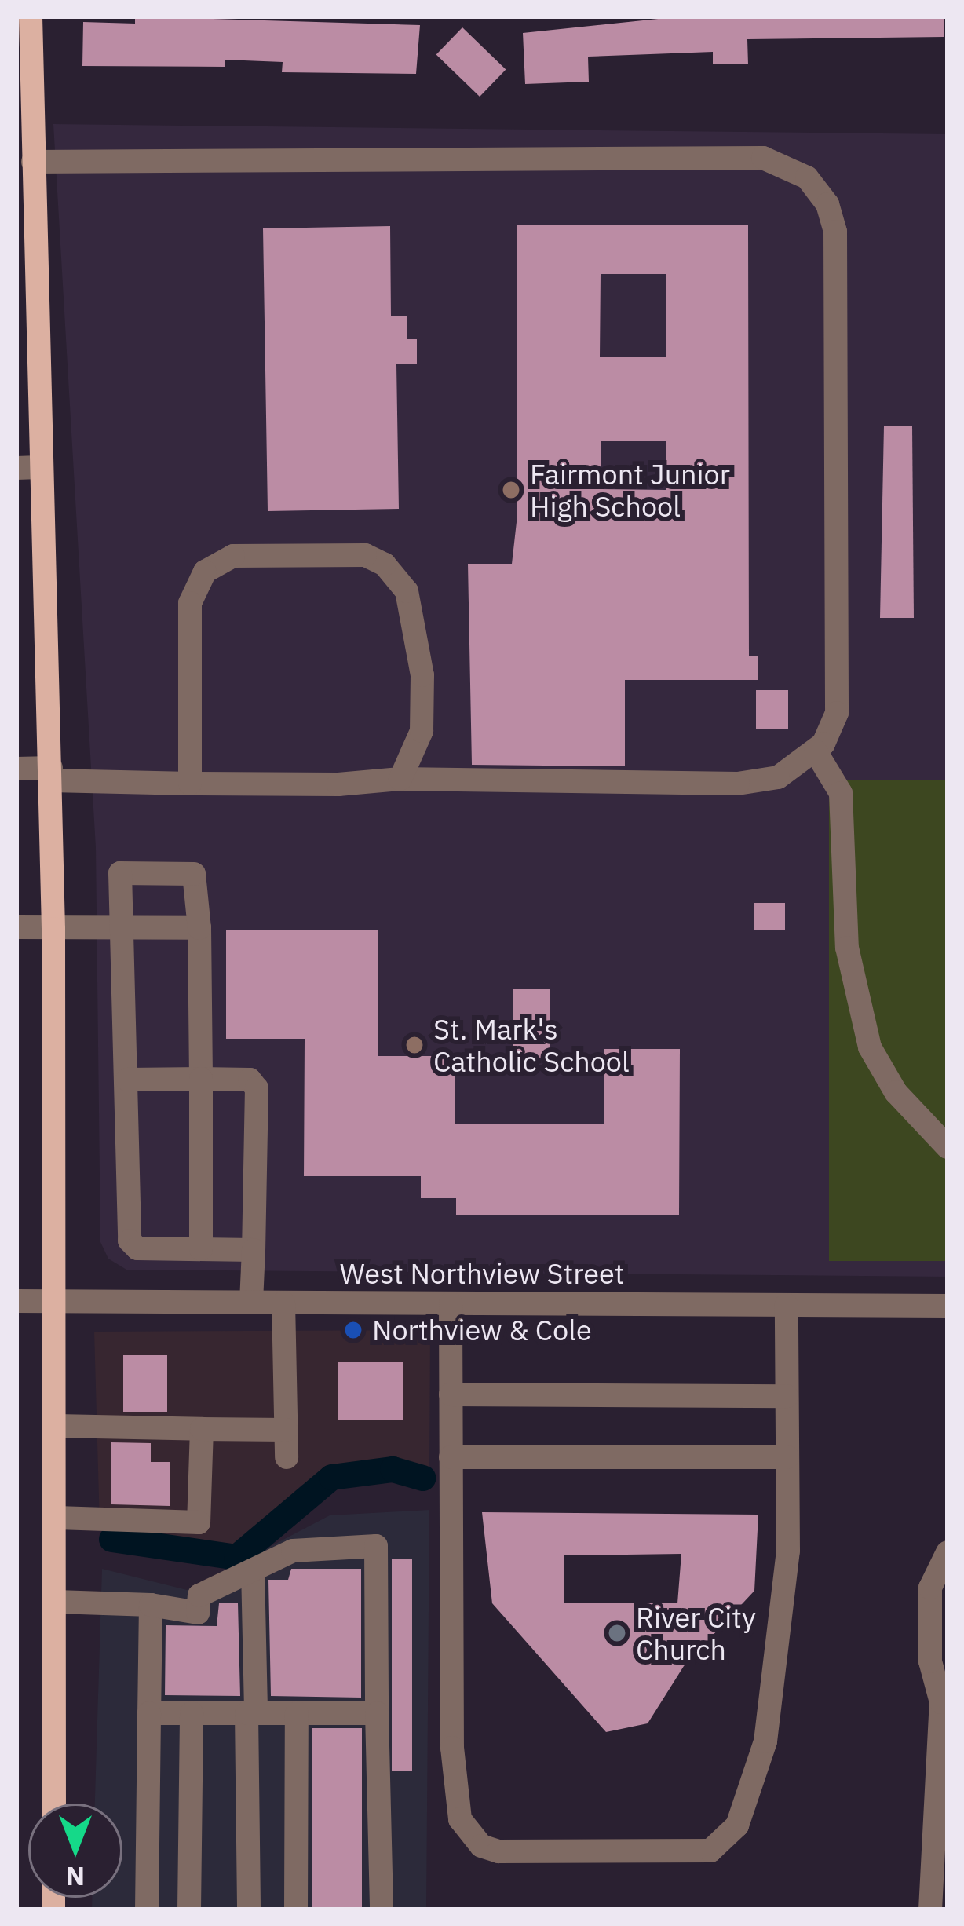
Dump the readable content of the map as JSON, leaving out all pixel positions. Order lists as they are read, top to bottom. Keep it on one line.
{"streets":{"street":["West Northview Street"]},"places":["Fairmont Junior High School","St. Mark's Catholic School","Northview & Cole","River City Church"],"north":"bottom"}
